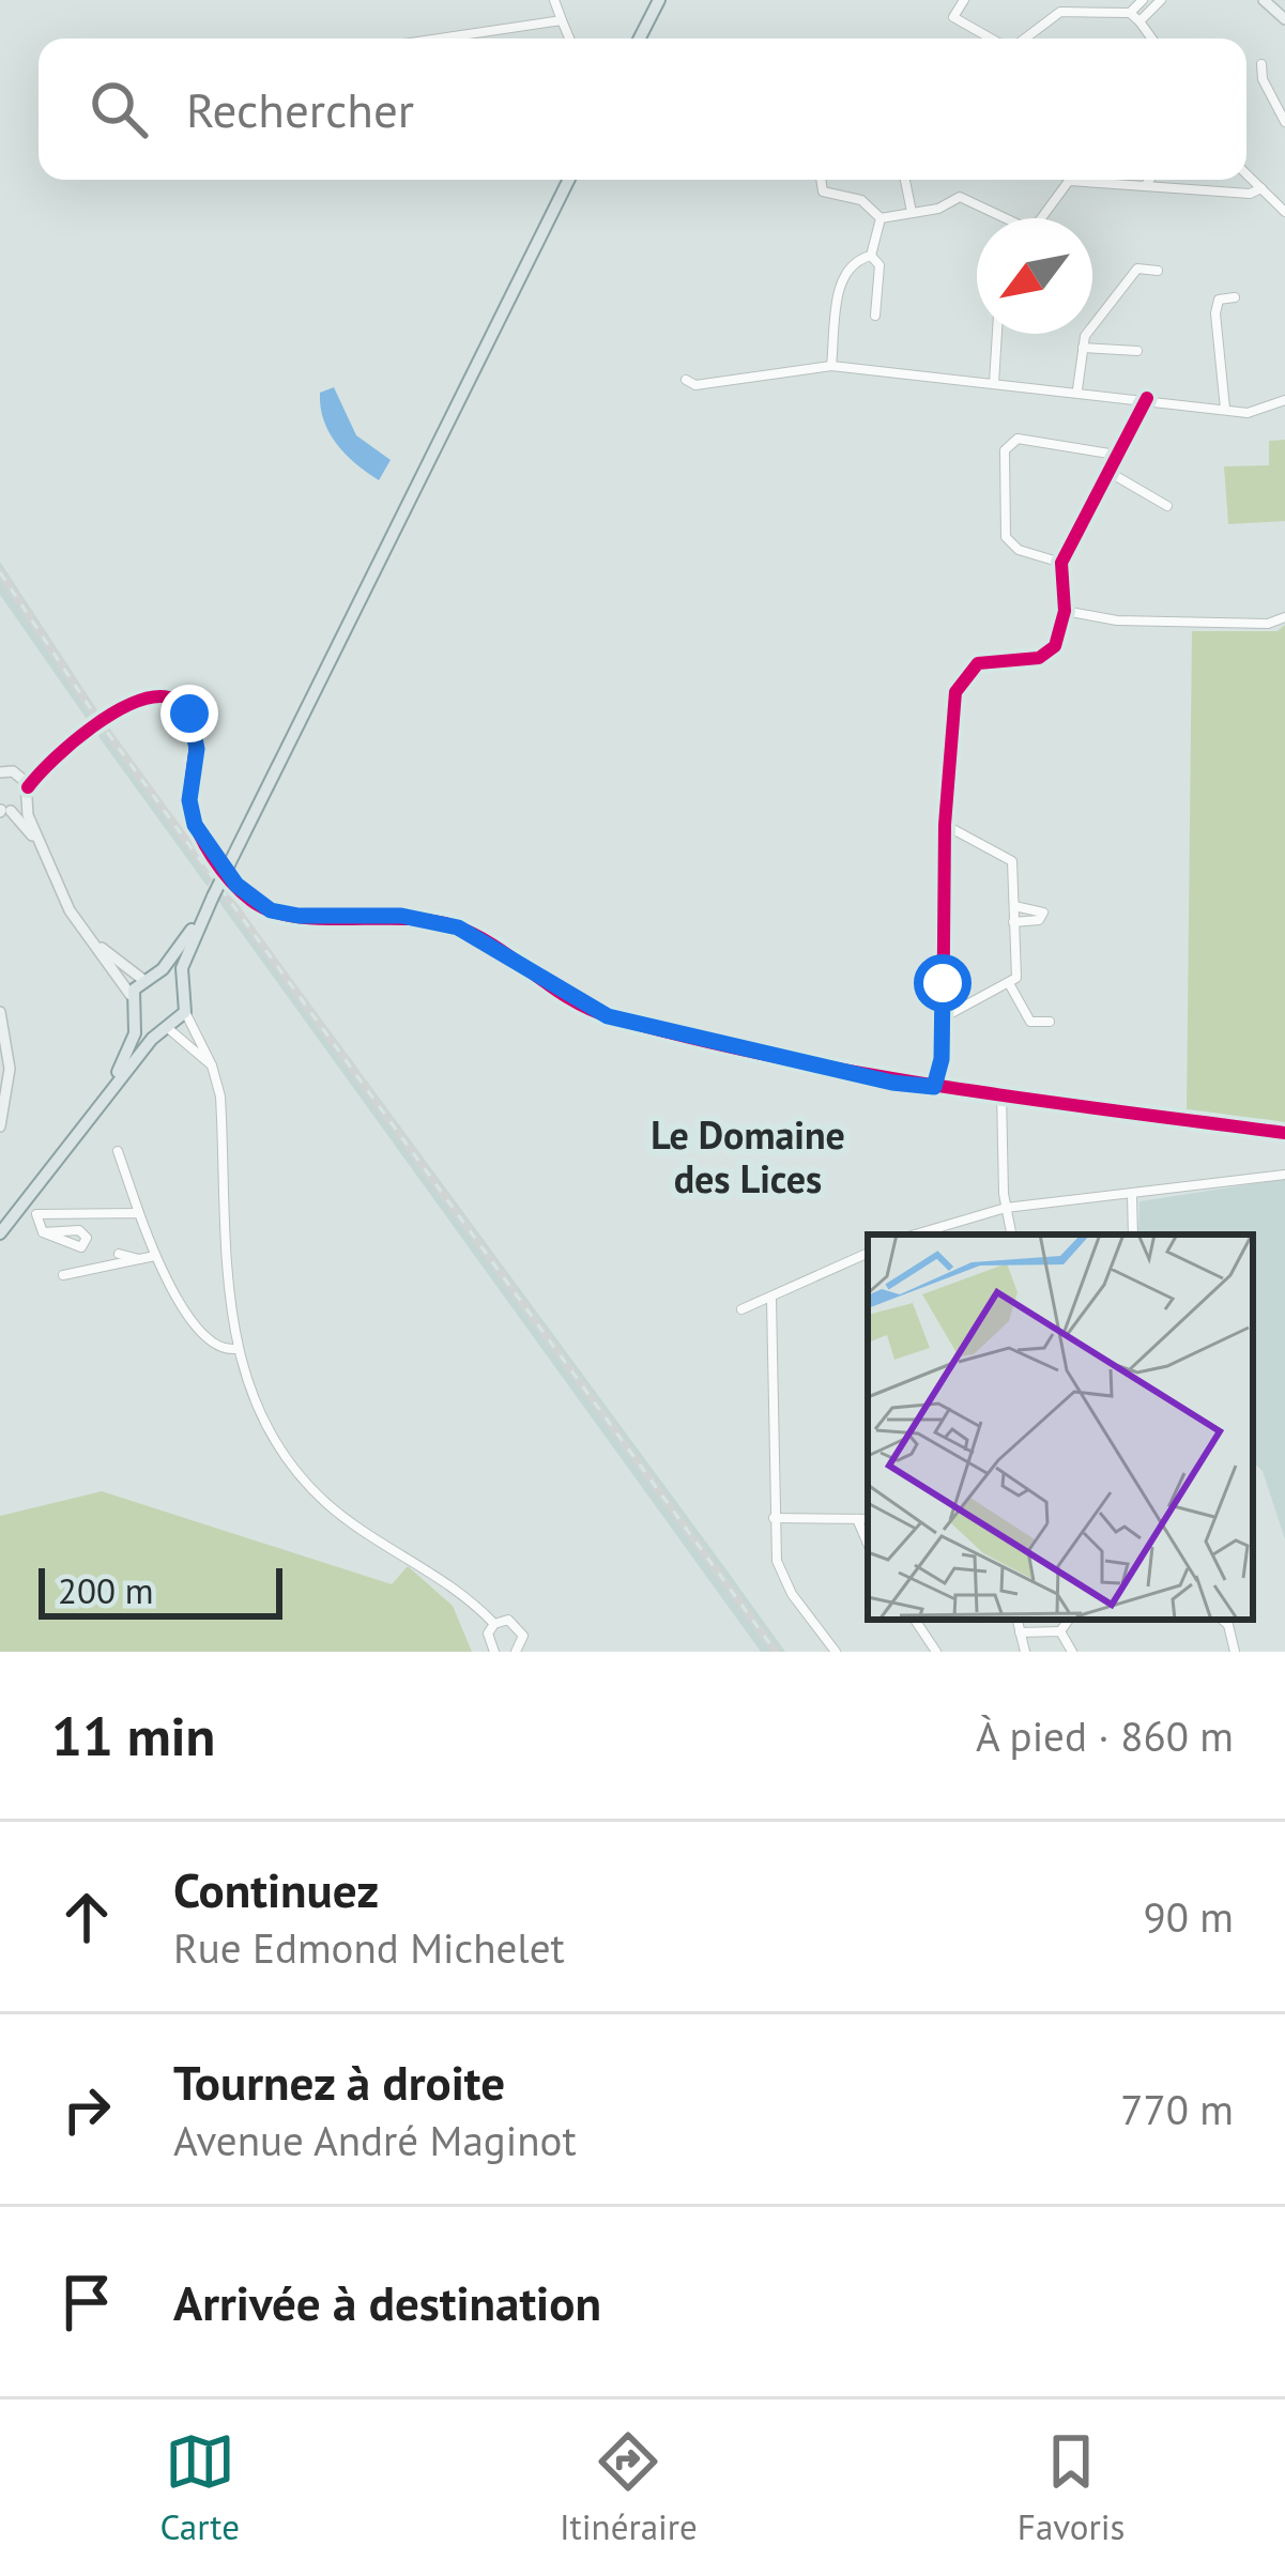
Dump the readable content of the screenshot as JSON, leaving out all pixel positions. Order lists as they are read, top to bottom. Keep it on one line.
{"districts":["Le Domaine des Lices"],"scale_bar":"200 m","north":"bottom left","page":{"search":"Rechercher","scale":"200 m","heading":["11 min","À pied · 860 m"],"list":[["Continuez","Rue Edmond Michelet","90 m"],["Tournez à droite","Avenue André Maginot","770 m"],"Arrivée à destination"],"nav":["Carte","Itinéraire","Favoris"]}}
